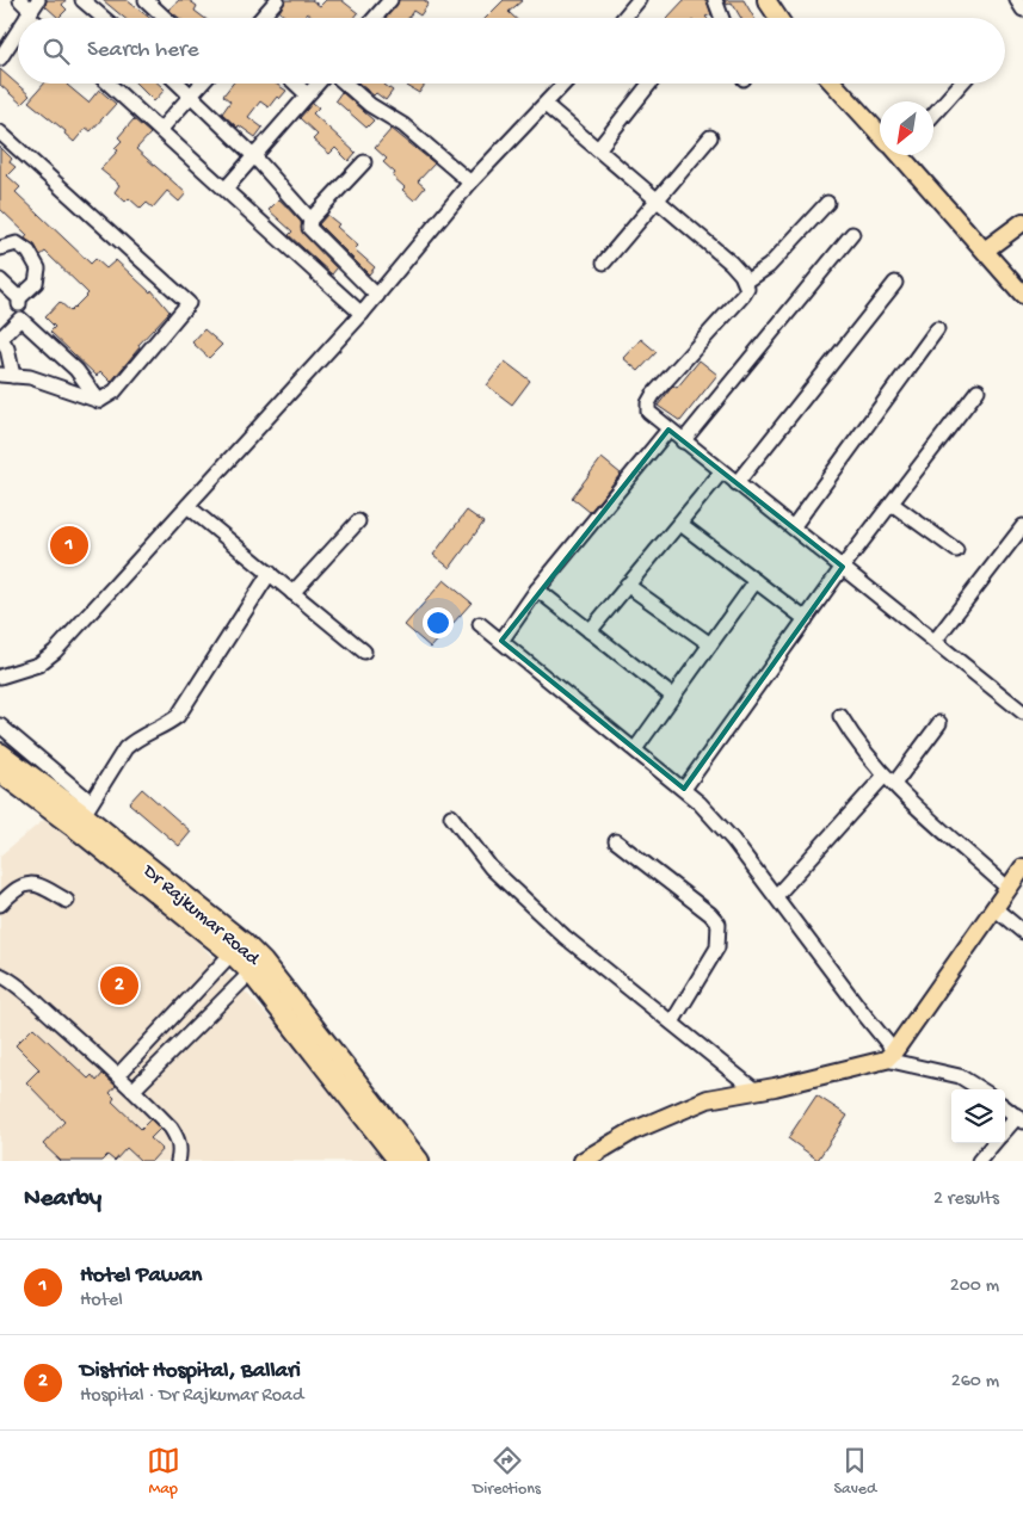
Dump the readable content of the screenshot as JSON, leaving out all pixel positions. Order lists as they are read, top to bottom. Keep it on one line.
{"streets":{"highway":["Dr Rajkumar Road"]},"north":"bottom left","page":{"search":"Search here","pins":["1","2"],"heading":["Nearby","2 results"],"list":[{"mark":"1","name":"Hotel Pawan","note":"Hotel","value":"200 m"},{"mark":"2","name":"District Hospital, Ballari","note":"Hospital · Dr Rajkumar Road","value":"260 m"}],"nav":["Map","Directions","Saved"]}}
